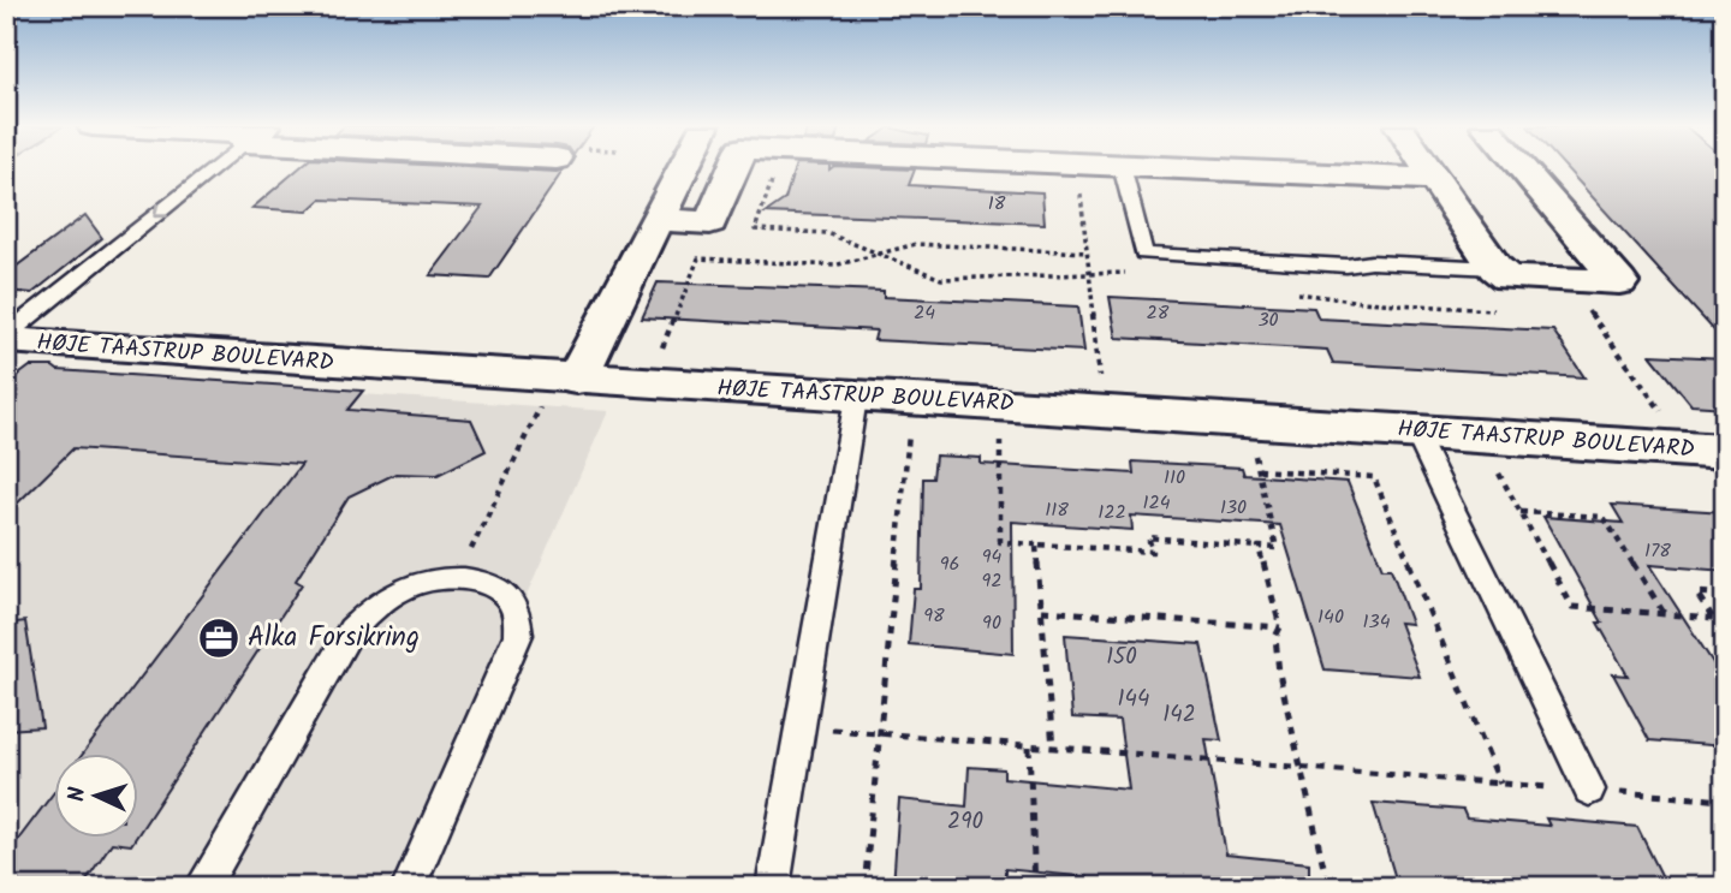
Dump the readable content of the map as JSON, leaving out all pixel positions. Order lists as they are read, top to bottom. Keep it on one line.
{"streets":{"street":["HØJE TAASTRUP BOULEVARD"]},"places":{"office":["Alka Forsikring"]},"house_numbers":["18","24","28","30","110","124","130","118","122","178","94","96","92","98","140","134","90","150","144","142","290"],"north":"left"}
